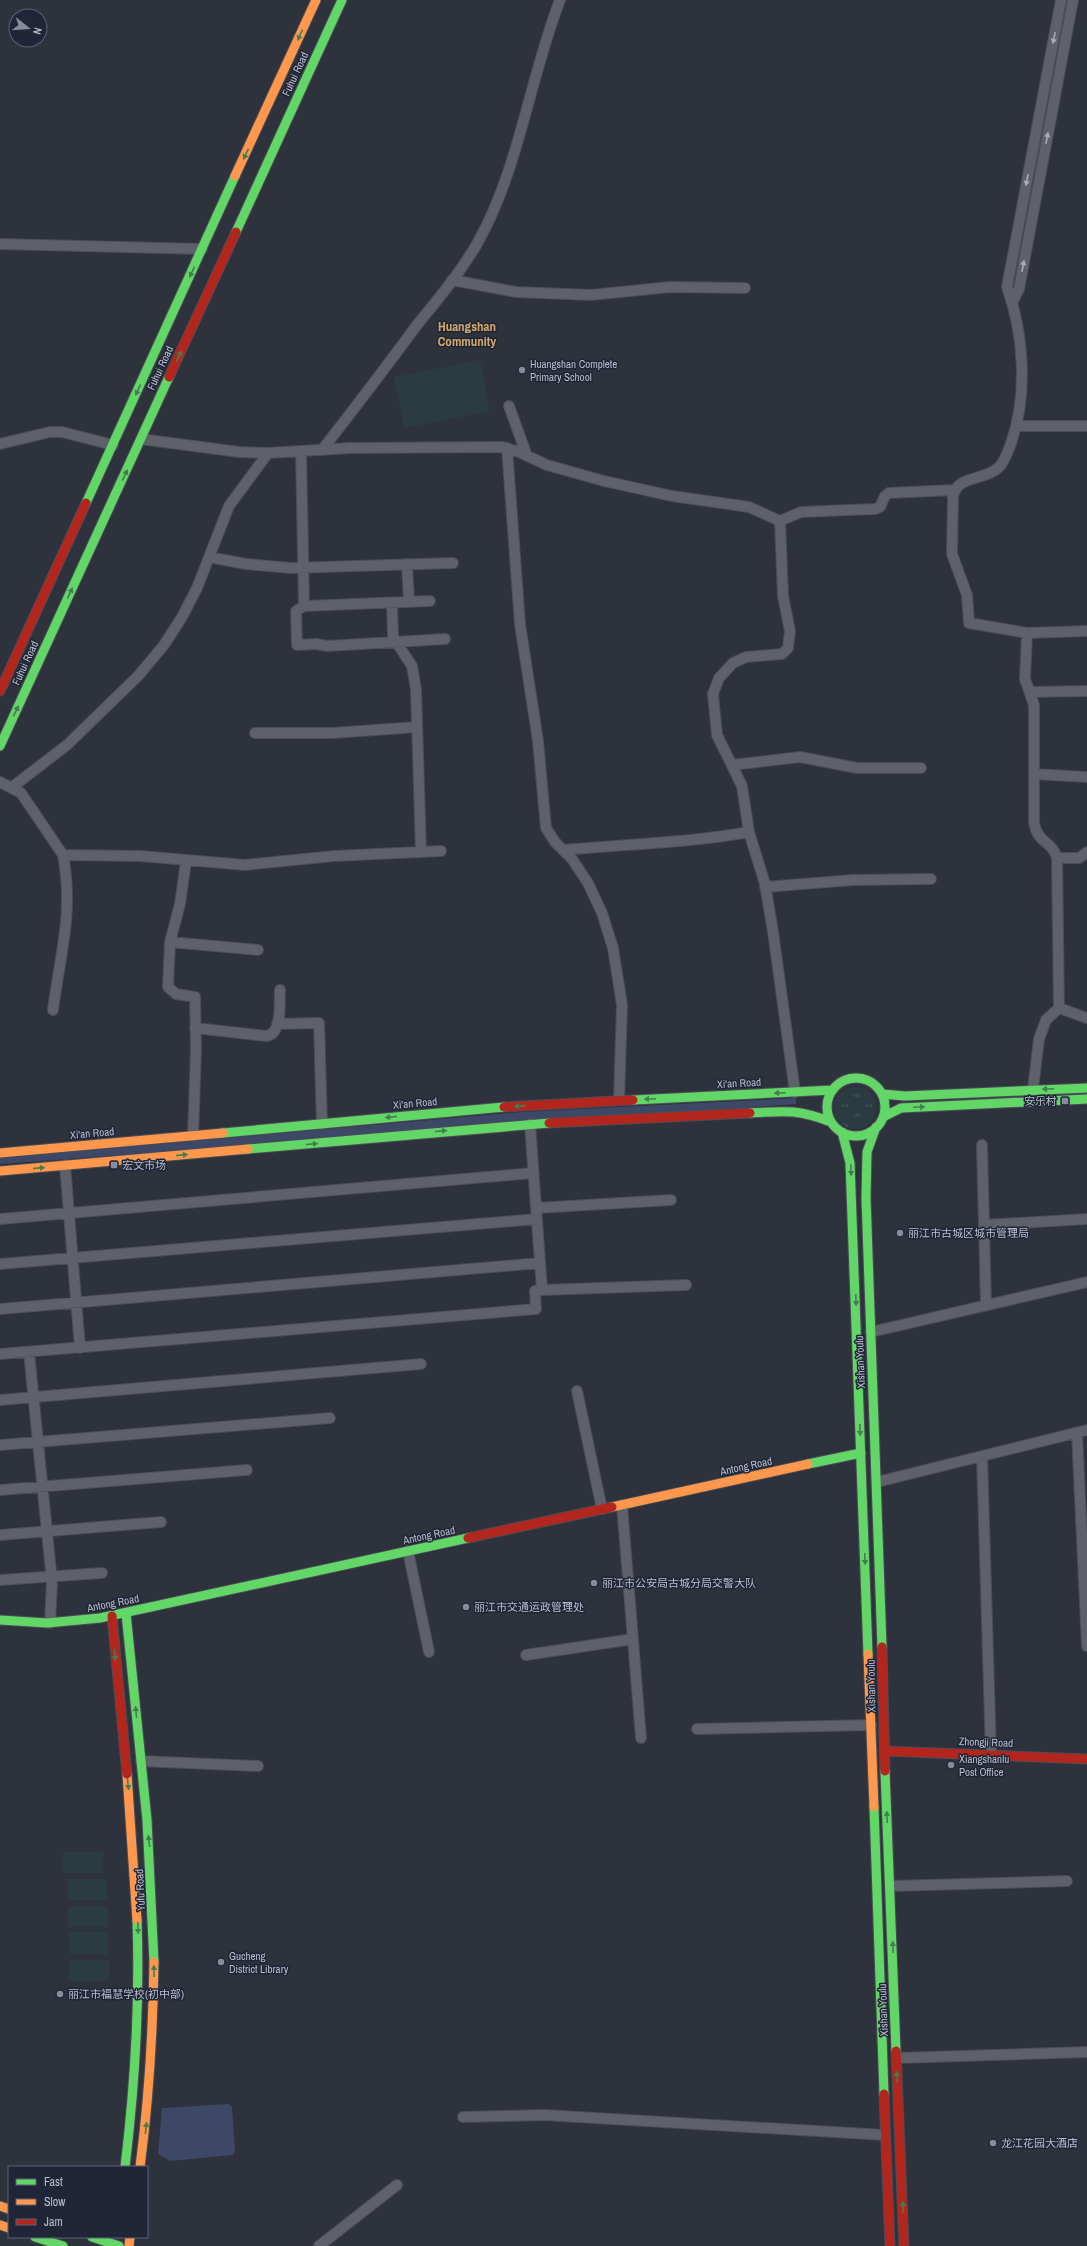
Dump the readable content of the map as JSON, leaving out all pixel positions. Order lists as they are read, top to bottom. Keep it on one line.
{"streets":{"street":["Fuhui Road","Xi'an Road","Xishan Youlu","Antong Road","Zhongji Road","Yufu Road"]},"crossings":[["Xi'an Road","Xishan Youlu"],["Xishan Youlu","Antong Road"],["Xishan Youlu","Zhongji Road"],["Antong Road","Yufu Road"]],"districts":["Huangshan Community"],"places":{"other":["Huangshan Complete Primary School","丽江市古城区城市管理局","丽江市公安局古城分局交警大队","丽江市交通运政管理处","Xiangshanlu Post Office","Gucheng District Library","丽江市福慧学校(初中部)","龙江花园大酒店"],"transit":["安乐村","宏文市场"]},"legend":["Fast","Slow","Jam"],"north":"right"}
